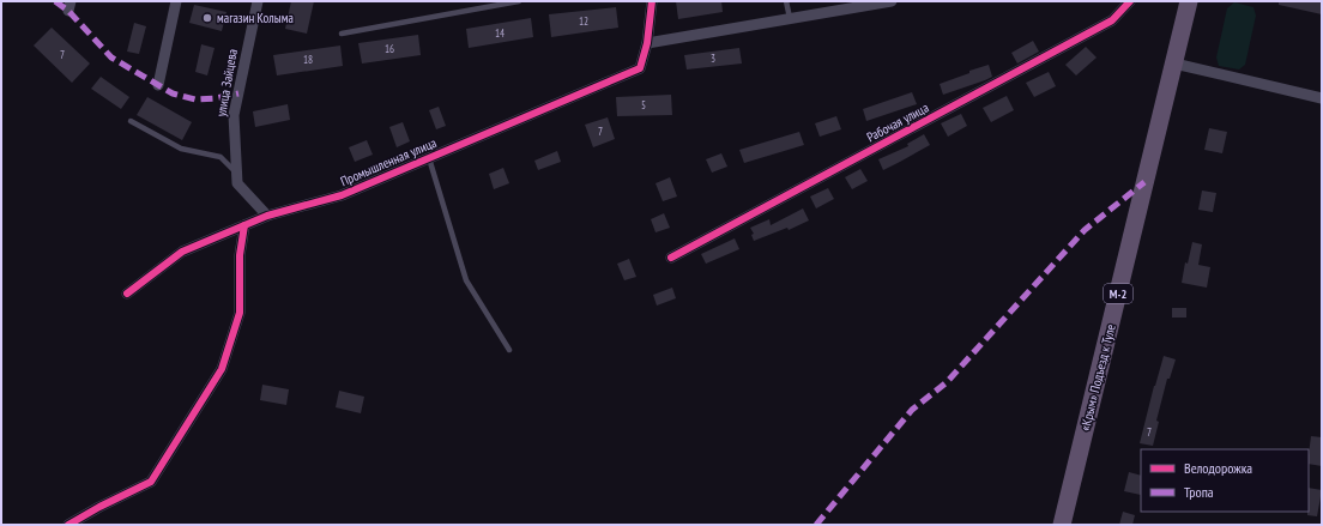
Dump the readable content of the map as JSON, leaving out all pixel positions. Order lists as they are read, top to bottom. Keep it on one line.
{"streets":{"main road":["М-2","«Крым» Подъезд к Туле"],"street":["улица Зайцева","Рабочая улица","Промышленная улица"]},"crossings":[["улица Зайцева","Промышленная улица"]],"places":["магазин Колыма"],"house_numbers":["12","14","16","7","3","18","5","7","7"],"legend":["Велодорожка","Тропа"]}
